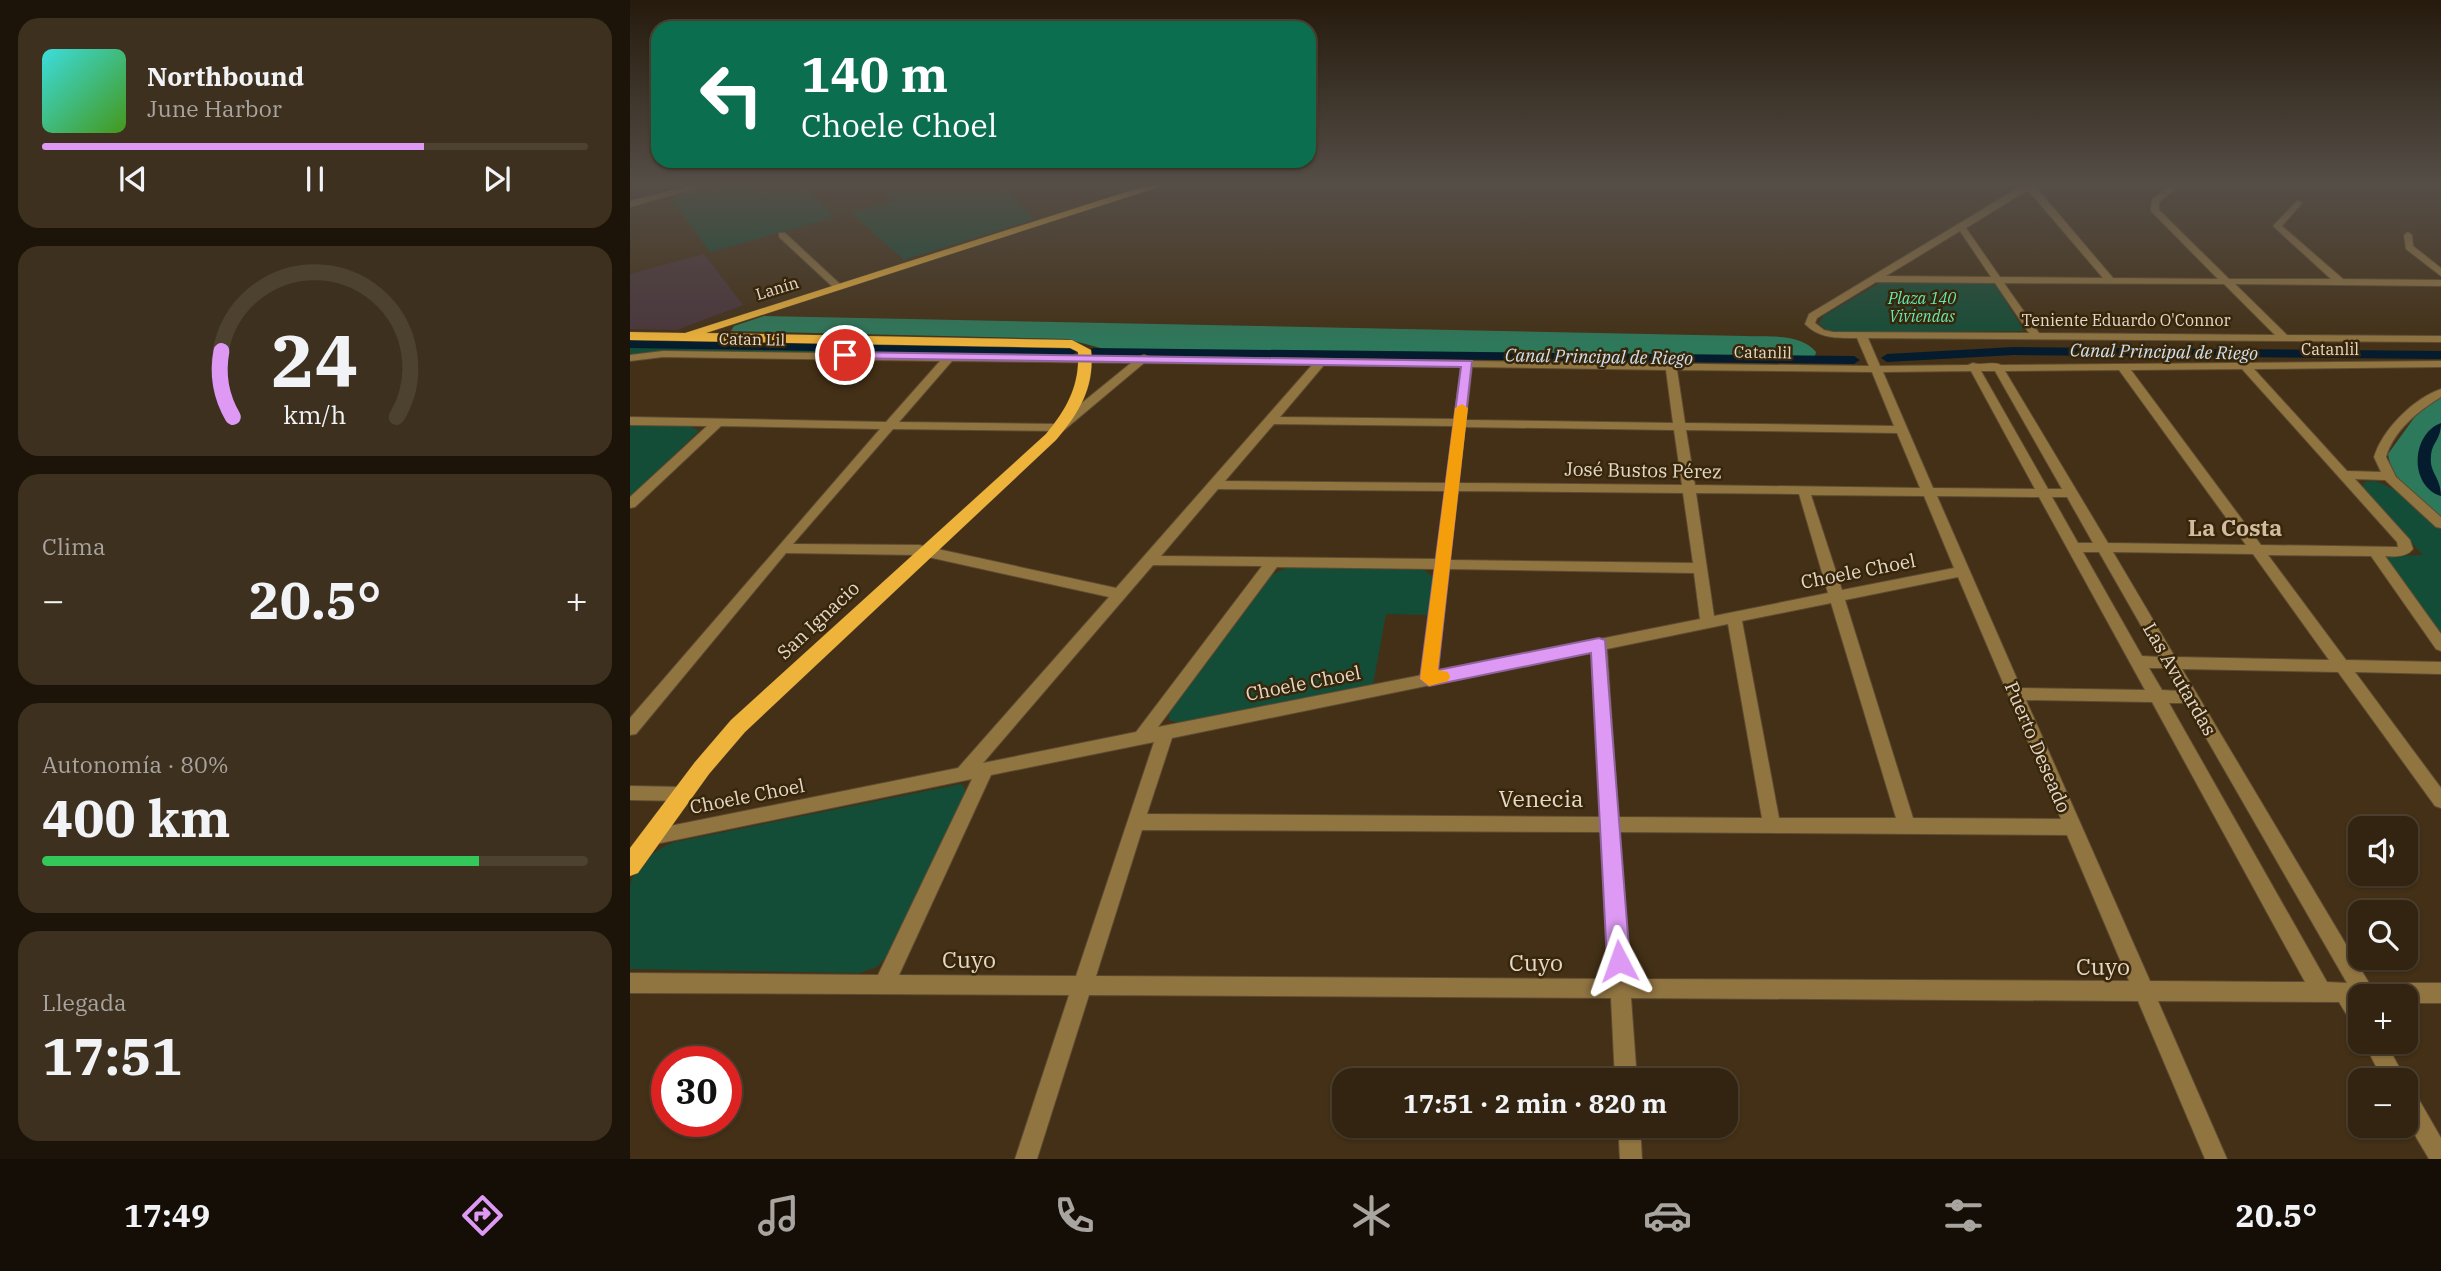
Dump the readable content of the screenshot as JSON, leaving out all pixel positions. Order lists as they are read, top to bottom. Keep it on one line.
{"streets":{"main road":["Lanín","San Ignacio"],"street":["Teniente Eduardo O'Connor","Catan Lil","Catanlil","José Bustos Pérez","Choele Choel","Las Avutardas","Puerto Deseado","Venecia","Cuyo"]},"crossings":[["Teniente Eduardo O'Connor","Puerto Deseado"],["Catan Lil","Catanlil"],["Catan Lil","San Ignacio"],["Catanlil","San Ignacio"],["Catanlil","Las Avutardas"],["Catanlil","Puerto Deseado"],["José Bustos Pérez","Las Avutardas"],["José Bustos Pérez","Puerto Deseado"],["Choele Choel","San Ignacio"],["Choele Choel","Puerto Deseado"],["Las Avutardas","Cuyo"],["Puerto Deseado","Venecia"],["Puerto Deseado","Cuyo"]],"districts":["La Costa"],"water":["Canal Principal de Riego"],"parks":["Plaza 140 Viviendas"],"page":{"turn":["140 m","Choele Choel"],"song":["Northbound","June Harbor"],"tile":["Clima",["Autonomía · 80%","400 km"],["Llegada","17:51"]],"heat":["−","20.5°","+"],"map_buttons":["+","−"],"limit":"30","trip":"17:51 · 2 min · 820 m","tabs":["17:49","20.5°"],"gauge":["24","km/h"]}}
